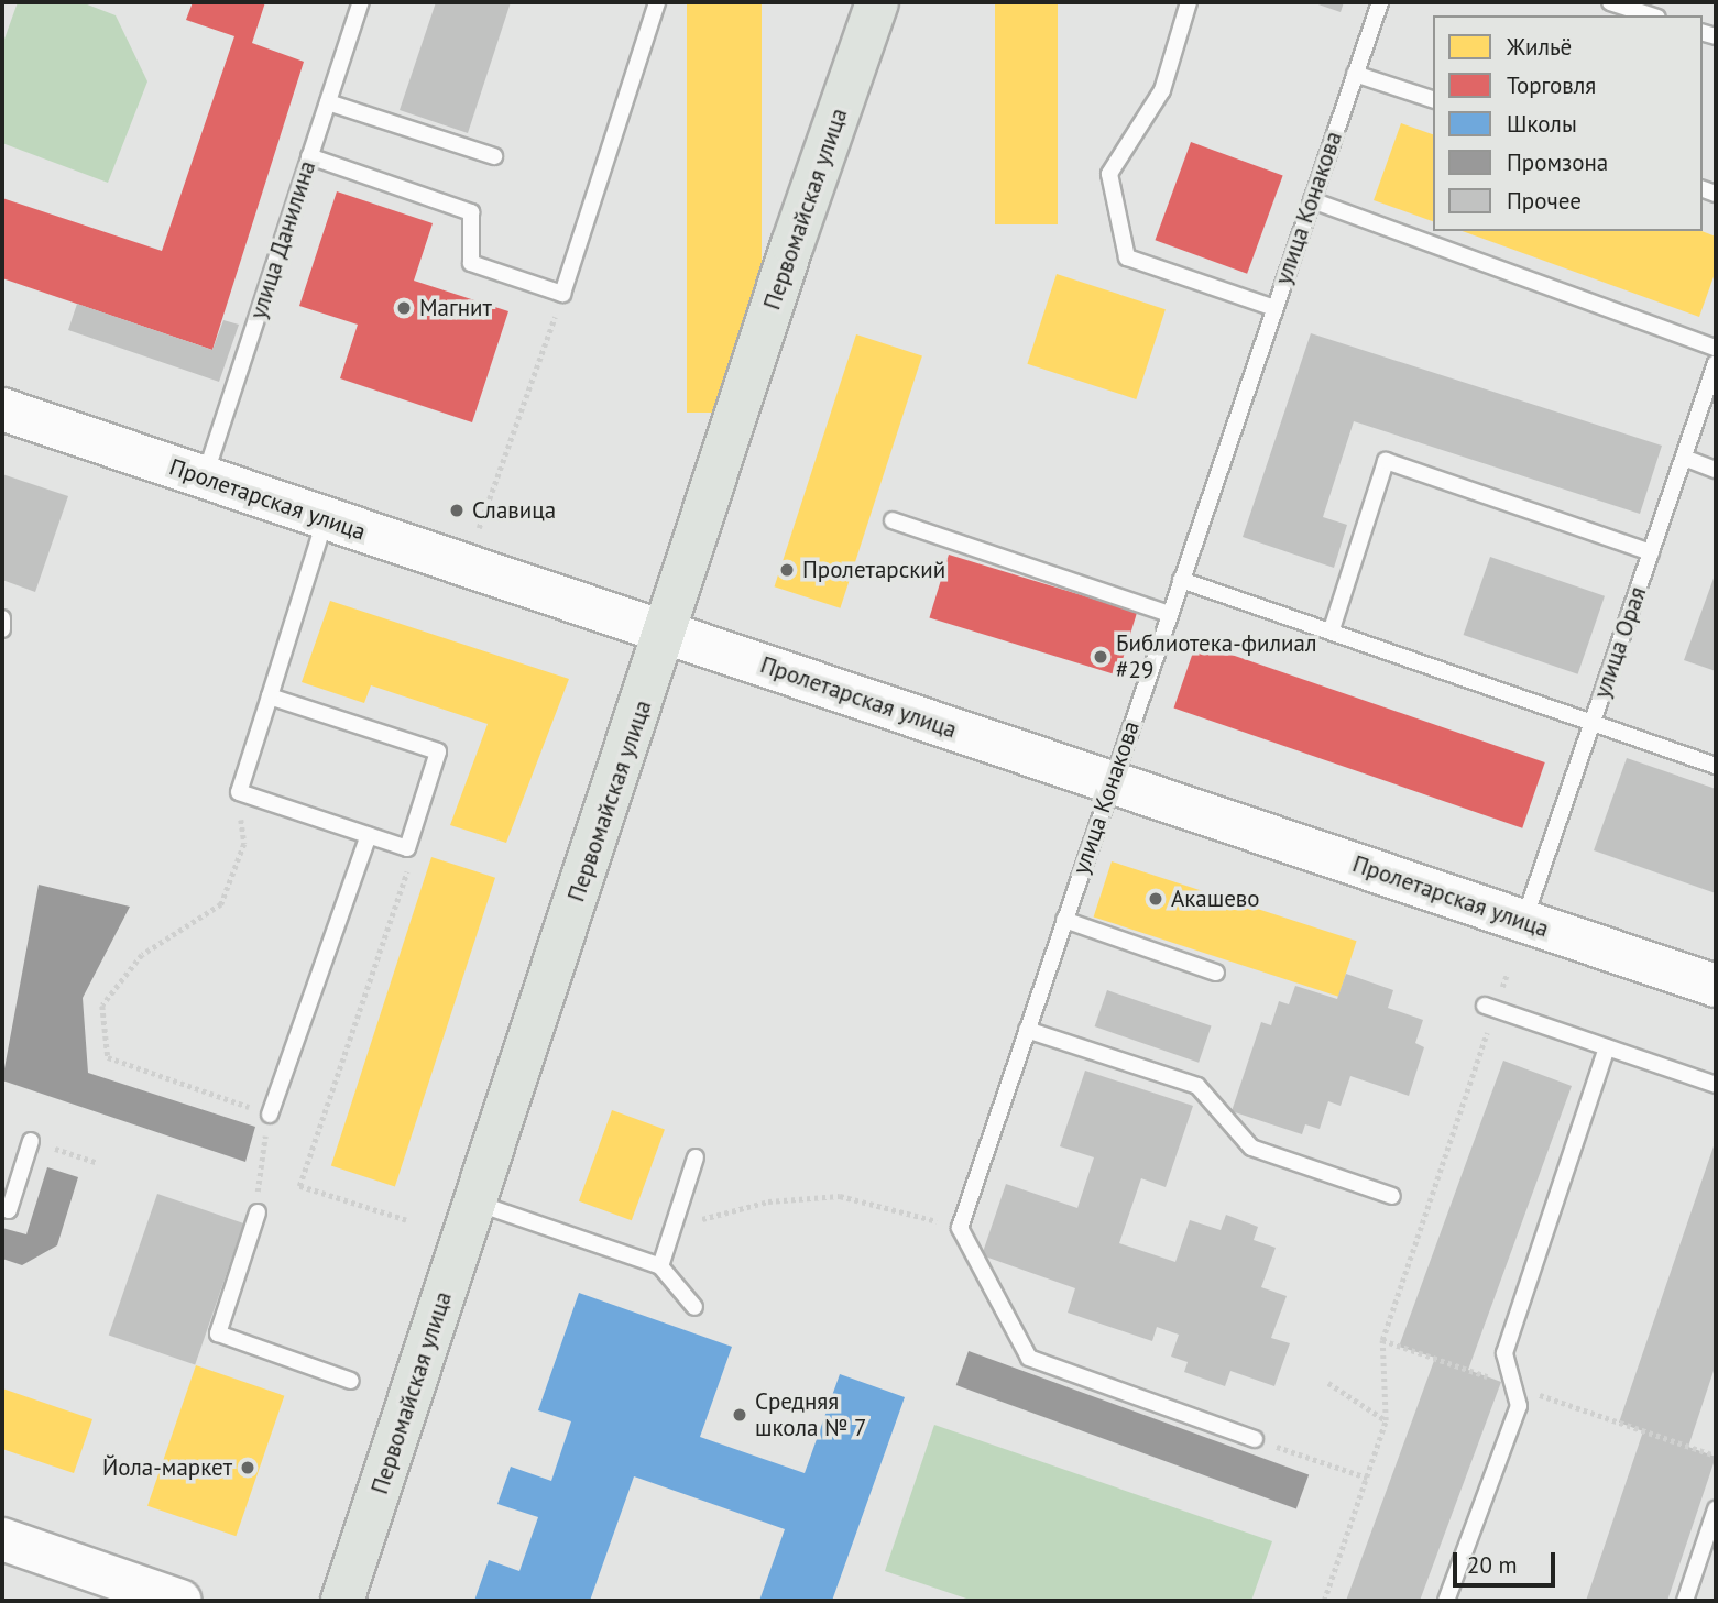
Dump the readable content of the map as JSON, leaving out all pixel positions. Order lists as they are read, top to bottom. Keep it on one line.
{"streets":{"main road":["Первомайская улица"],"street":["Пролетарская улица"],"lane":["улица Конакова","улица Данилина","улица Орая"]},"crossings":[["улица Конакова","Пролетарская улица"],["Первомайская улица","Пролетарская улица"],["улица Данилина","Пролетарская улица"],["Пролетарская улица","улица Орая"]],"places":["Магнит","Славица","Пролетарский","Библиотека-филиал #29","Акашево","Средняя школа № 7","Йола-маркет"],"legend":["Жильё","Торговля","Школы","Промзона","Прочее"],"scale_bar":"20 m"}
